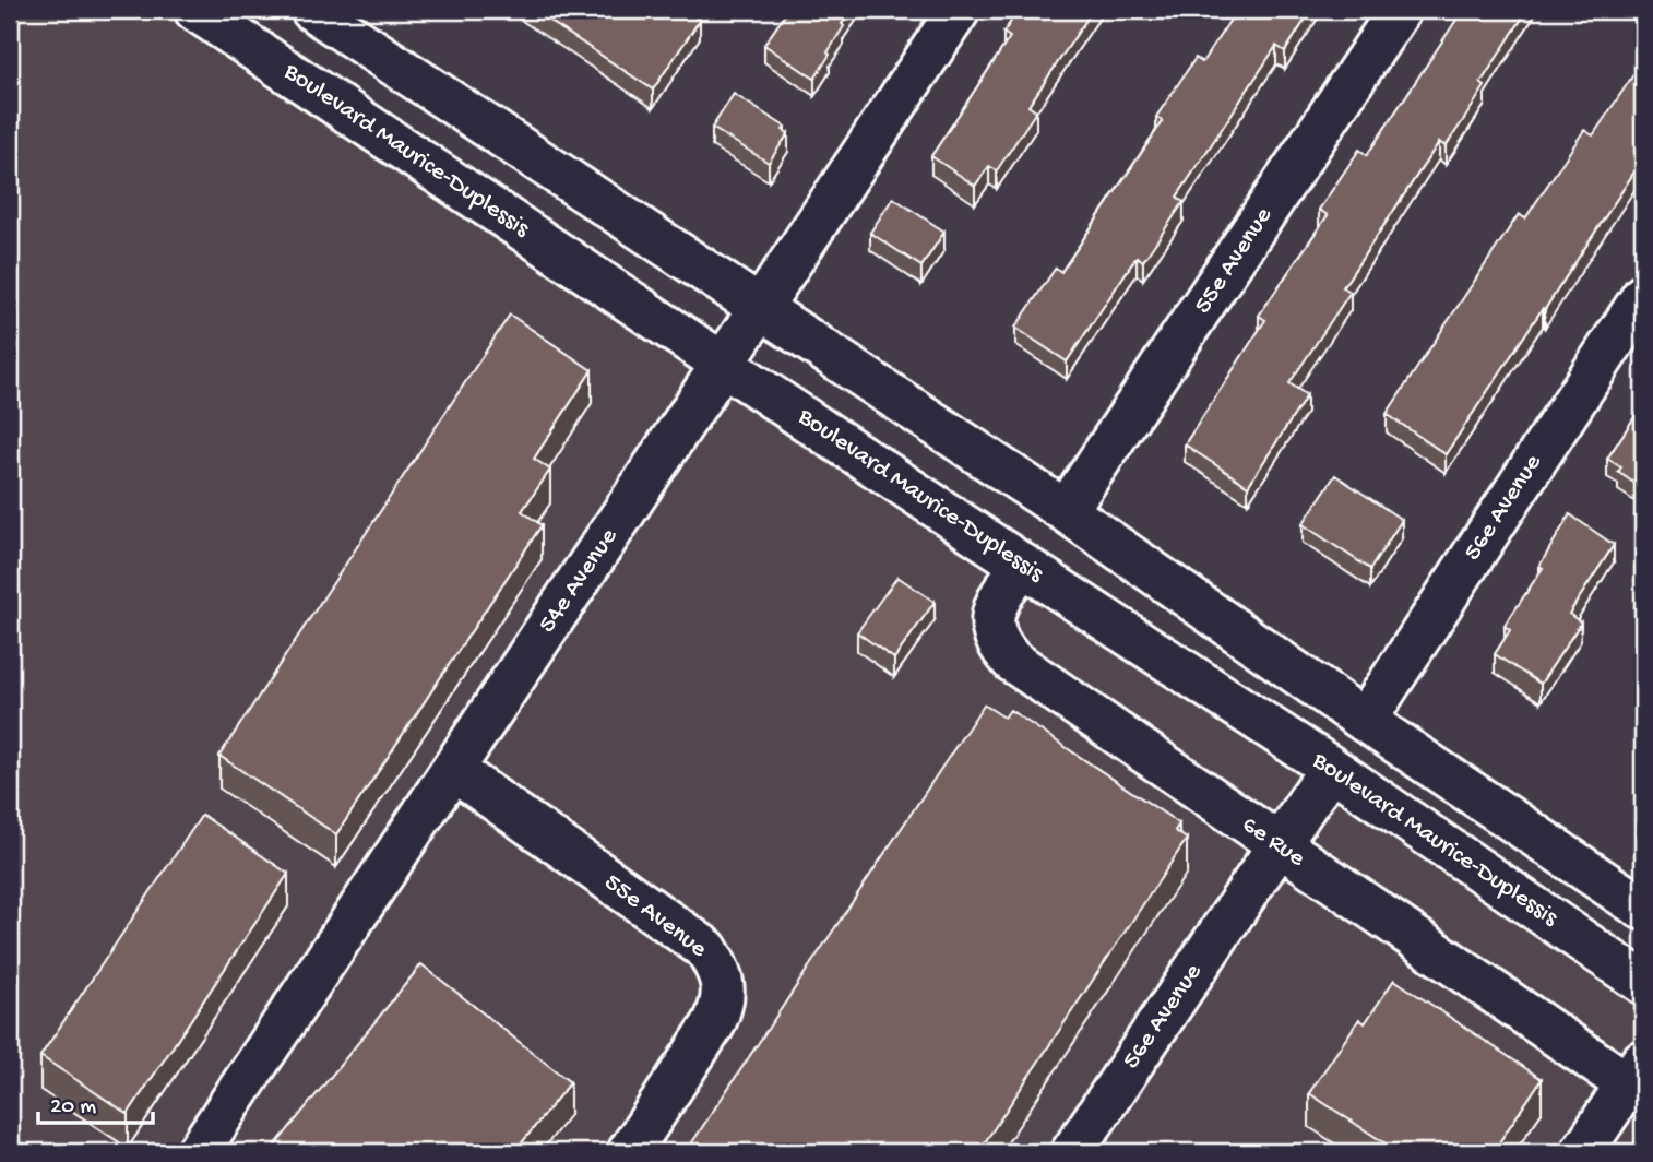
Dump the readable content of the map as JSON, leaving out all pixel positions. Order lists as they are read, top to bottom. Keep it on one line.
{"streets":{"street":["Boulevard Maurice-Duplessis","55e Avenue","56e Avenue","54e Avenue","6e Rue"]},"crossings":[["Boulevard Maurice-Duplessis","56e Avenue"],["Boulevard Maurice-Duplessis","54e Avenue"],["Boulevard Maurice-Duplessis","6e Rue"],["55e Avenue","54e Avenue"],["56e Avenue","6e Rue"]],"scale_bar":"20 m"}
